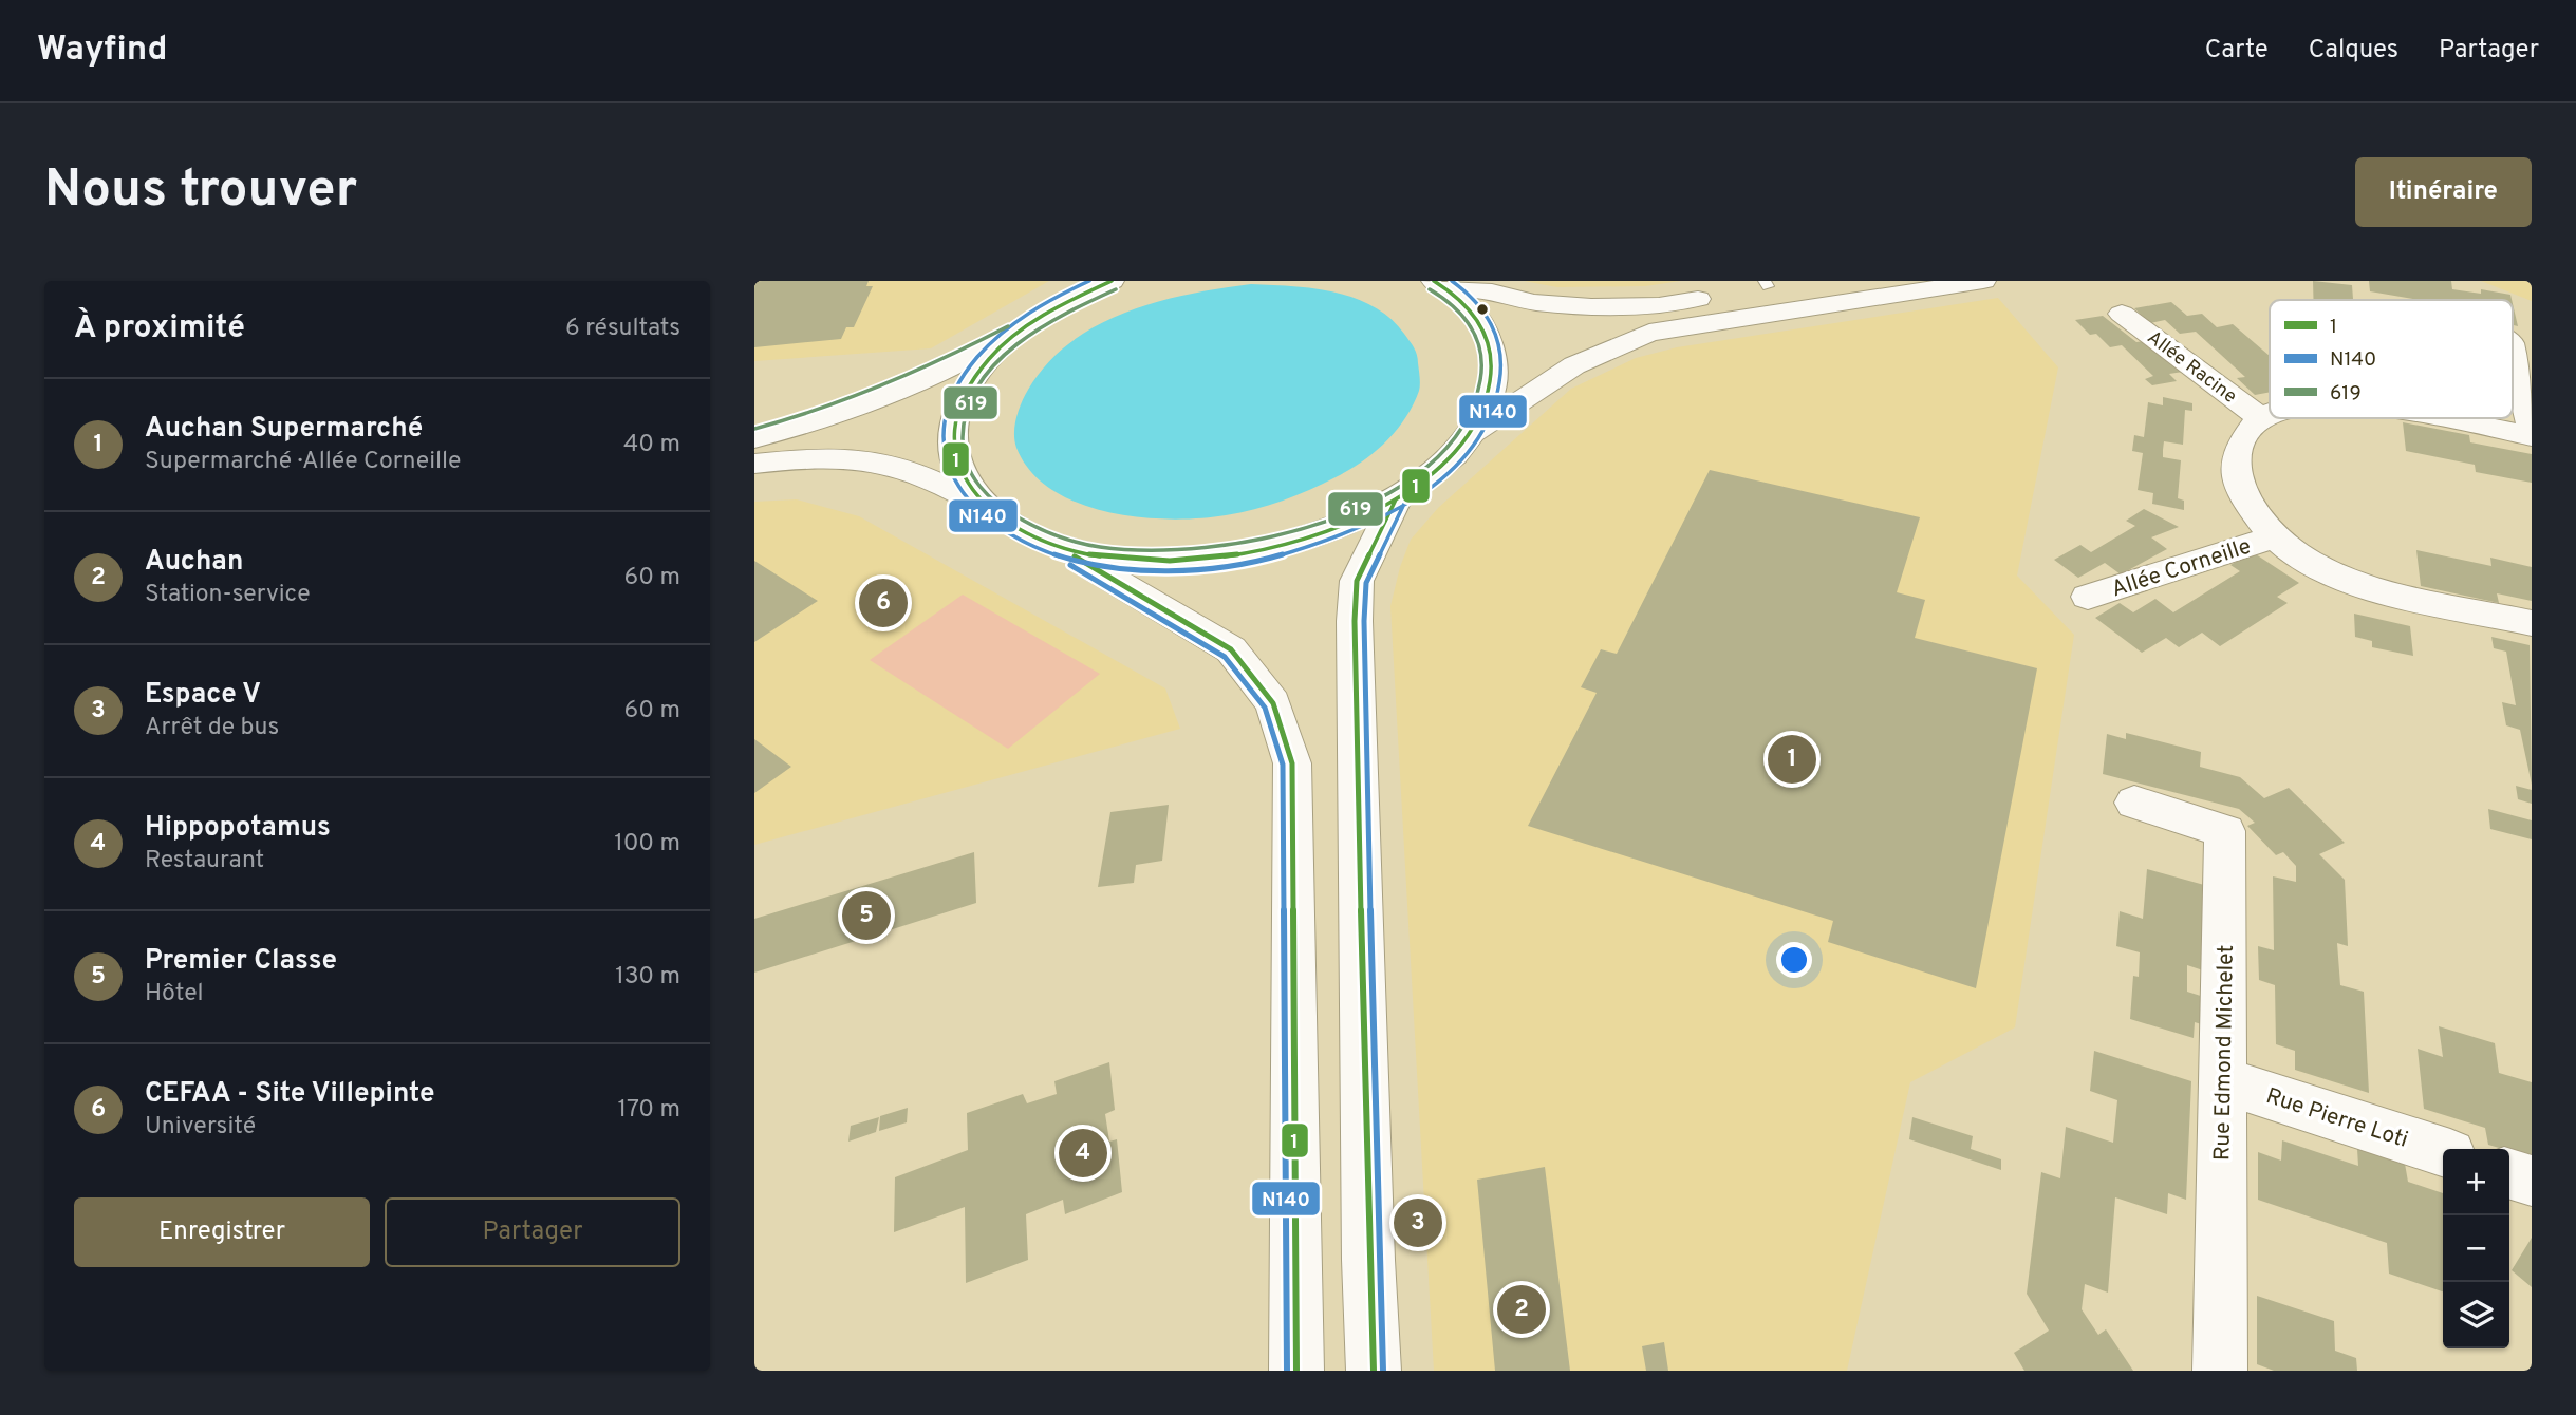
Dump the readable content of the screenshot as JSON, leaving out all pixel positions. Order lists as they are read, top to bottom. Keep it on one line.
{"streets":{"main road":["Allée Racine","Allée Corneille","Rue Edmond Michelet","Rue Pierre Loti"]},"crossings":[["Rue Edmond Michelet","Rue Pierre Loti"]],"lines":["transit line 1","transit line N140","transit line 619"],"legend":["1","N140","619"],"page":{"header":"Wayfind","nav":["Carte","Calques","Partager"],"buttons":["Itinéraire",["Enregistrer","Partager"]],"title":"Nous trouver","heading":["À proximité","6 résultats"],"list":[{"mark":"1","name":"Auchan Supermarché","note":"Supermarché · Allée Corneille","value":"40 m"},{"mark":"2","name":"Auchan","note":"Station-service","value":"60 m"},{"mark":"3","name":"Espace V","note":"Arrêt de bus","value":"60 m"},{"mark":"4","name":"Hippopotamus","note":"Restaurant","value":"100 m"},{"mark":"5","name":"Premier Classe","note":"Hôtel","value":"130 m"},{"mark":"6","name":"CEFAA - Site Villepinte","note":"Université","value":"170 m"}],"pins":["6","1","5","4","3","2"],"map_buttons":["+","−"]}}
